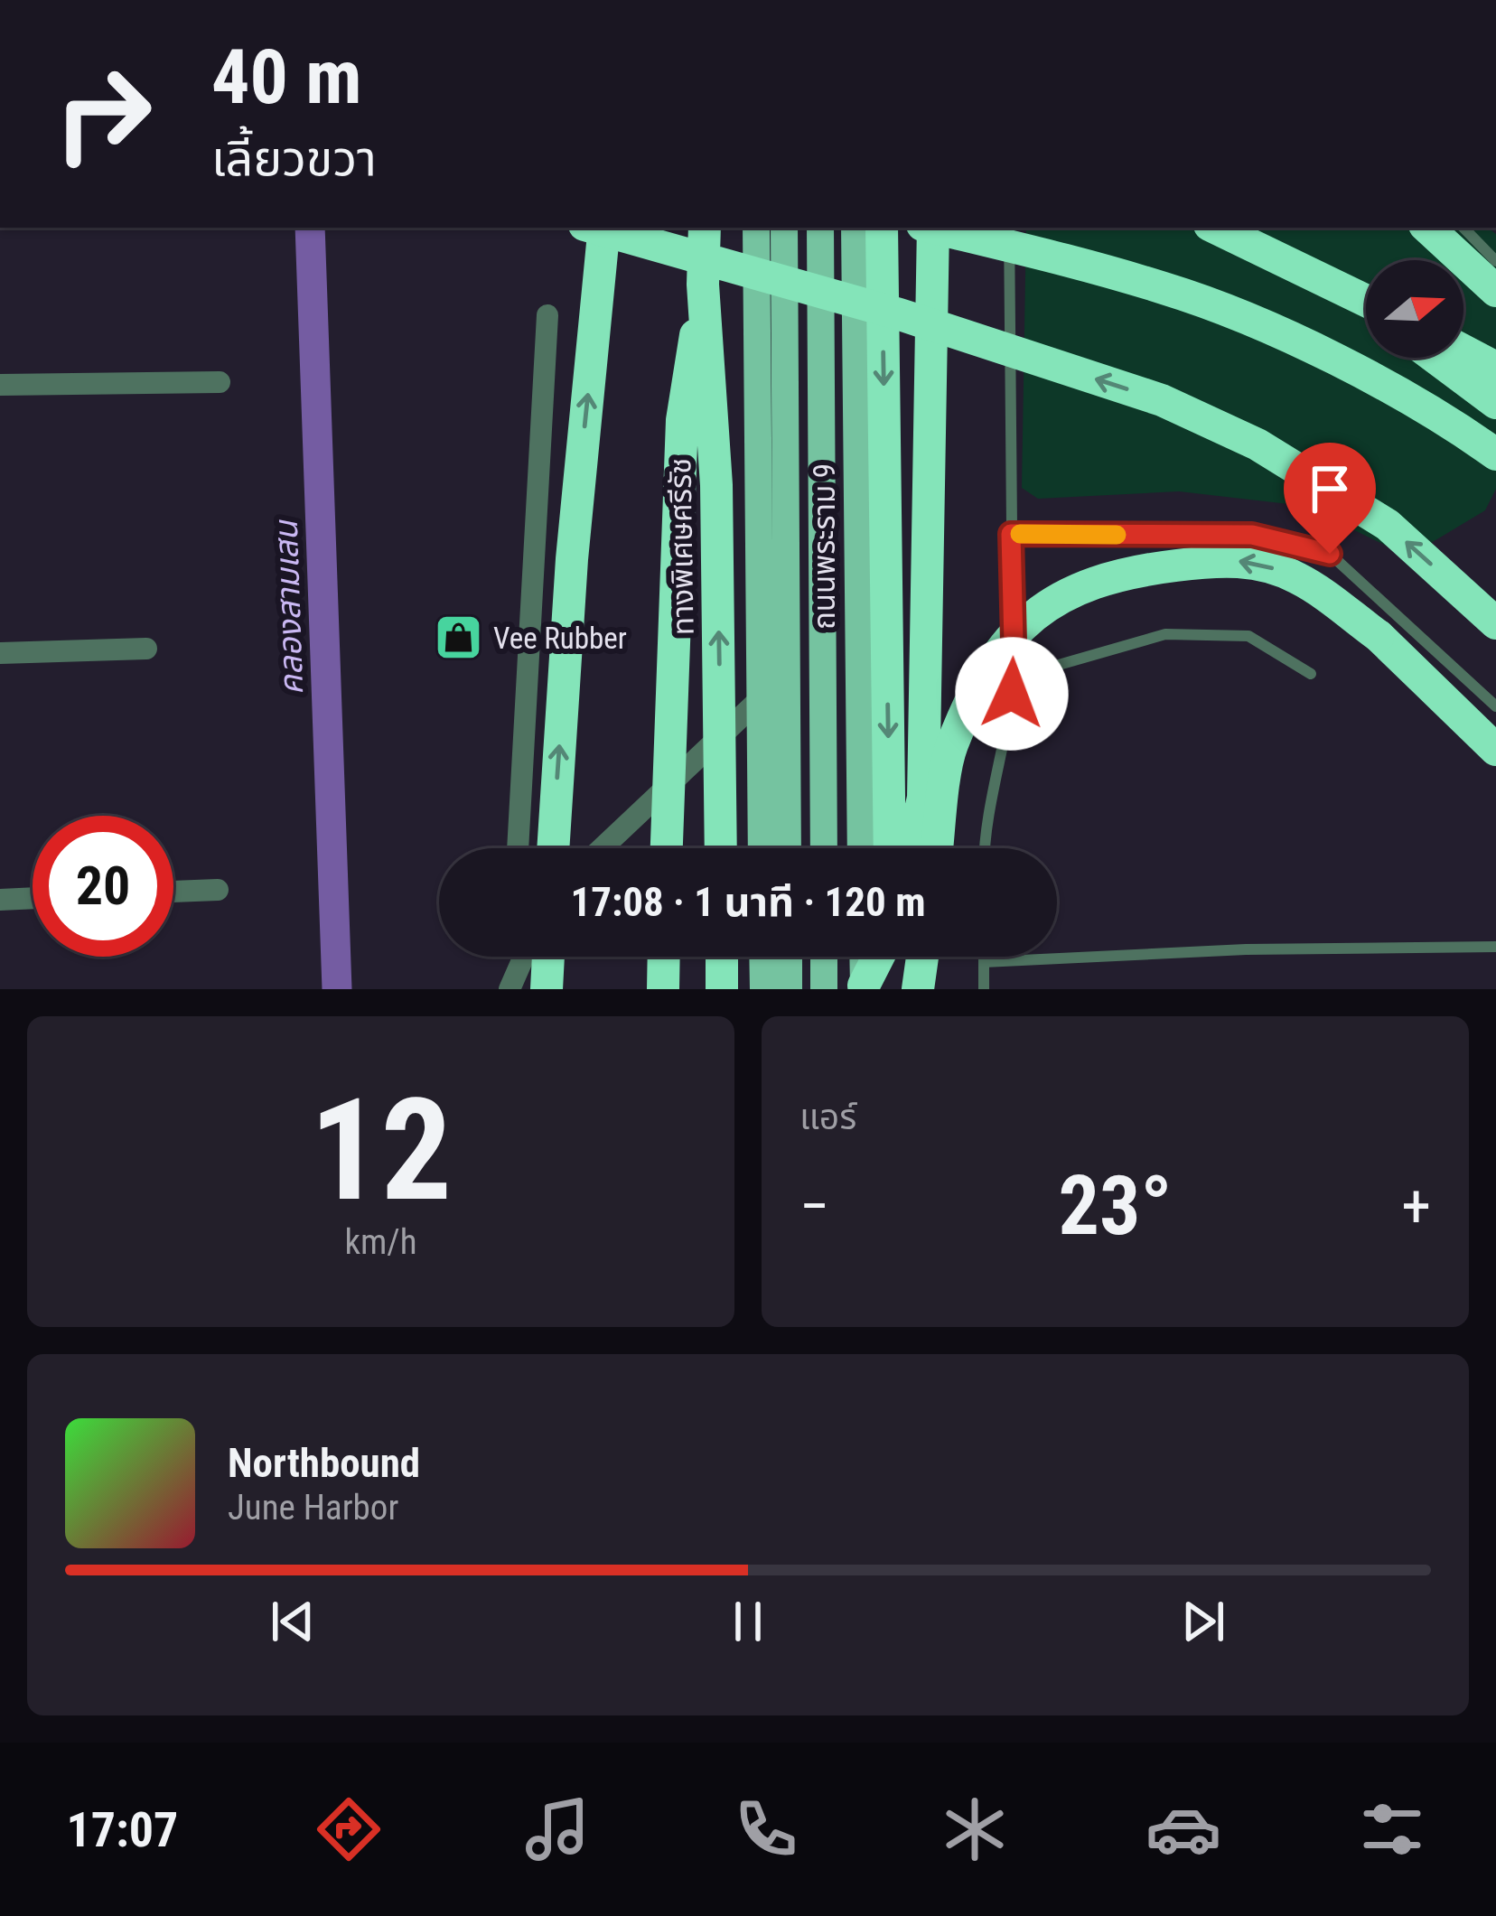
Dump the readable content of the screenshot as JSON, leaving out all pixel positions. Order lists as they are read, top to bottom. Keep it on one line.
{"streets":{"highway":["ทางพิเศษศรีรัช"],"main road":["ถนนพระราม 9"]},"water":["คลองสามเสน"],"places":{"shop":["Vee Rubber"]},"north":"right","page":{"turn":["40 m","เลี้ยวขวา"],"limit":"20","trip":"17:08 · 1 นาที · 120 m","tile":[["12","km/h"],"แอร์"],"heat":["−","23°","+"],"song":["Northbound","June Harbor"],"tabs":"17:07"}}
